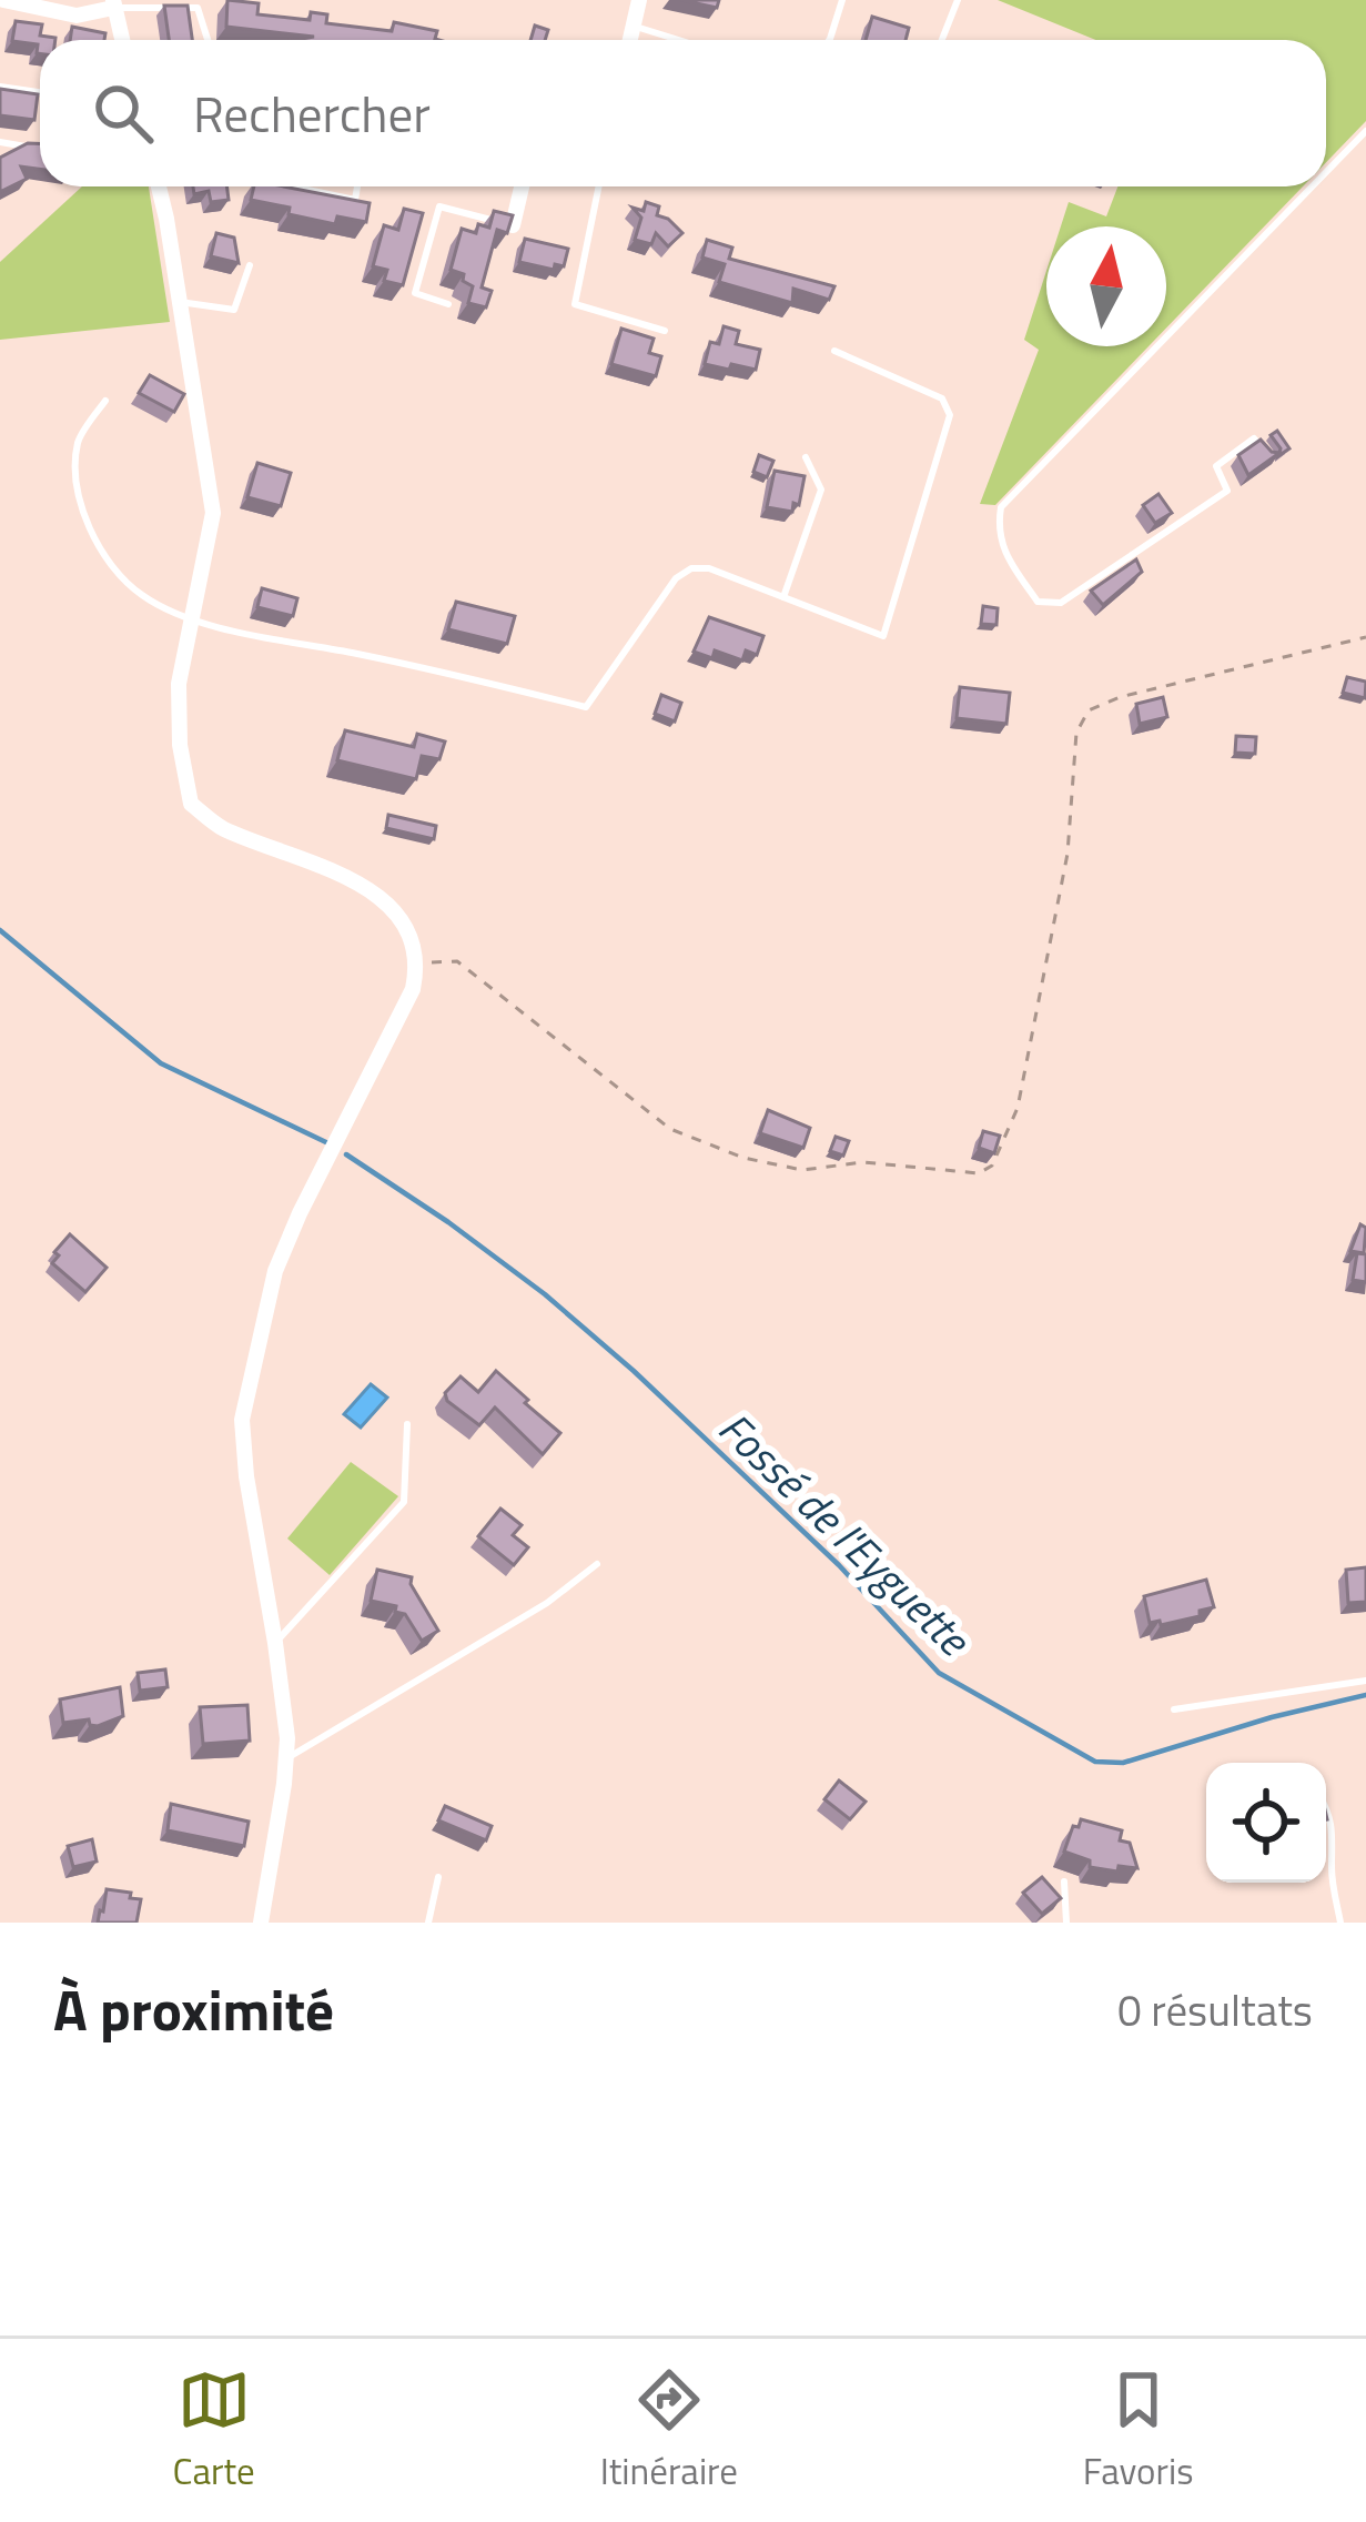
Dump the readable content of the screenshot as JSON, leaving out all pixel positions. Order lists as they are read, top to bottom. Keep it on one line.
{"water":["Fossé de l'Eyguette"],"north":"top","page":{"search":"Rechercher","heading":["À proximité","0 résultats"],"nav":["Carte","Itinéraire","Favoris"]}}
